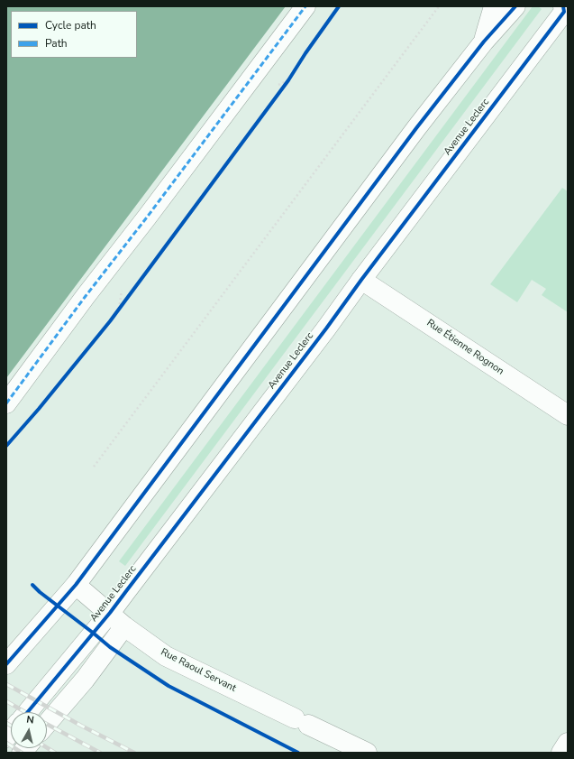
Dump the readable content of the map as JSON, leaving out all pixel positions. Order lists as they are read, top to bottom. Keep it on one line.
{"streets":{"main road":["Avenue Leclerc","Rue Étienne Rognon","Rue Raoul Servant"]},"crossings":[["Avenue Leclerc","Rue Étienne Rognon"],["Avenue Leclerc","Rue Raoul Servant"]],"legend":["Cycle path","Path"],"north":"top"}
